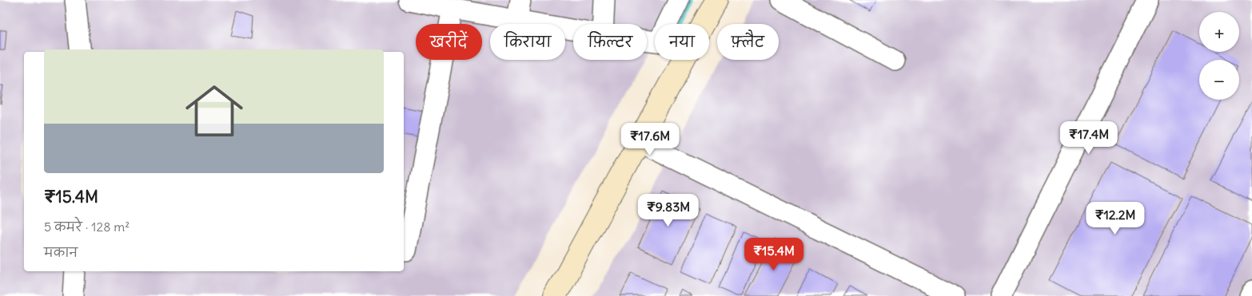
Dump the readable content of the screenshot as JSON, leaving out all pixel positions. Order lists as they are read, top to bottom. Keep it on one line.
{"page":{"map_buttons":["+","−"],"chip":["खरीदें","किराया","फ़िल्टर","नया","फ़्लैट"],"list":[{"name":"₹15.4M","note":"5 कमरे · 128 m² · मकान"}],"price":["₹17.4M","₹17.6M","₹9.83M","₹12.2M","₹15.4M"]}}
